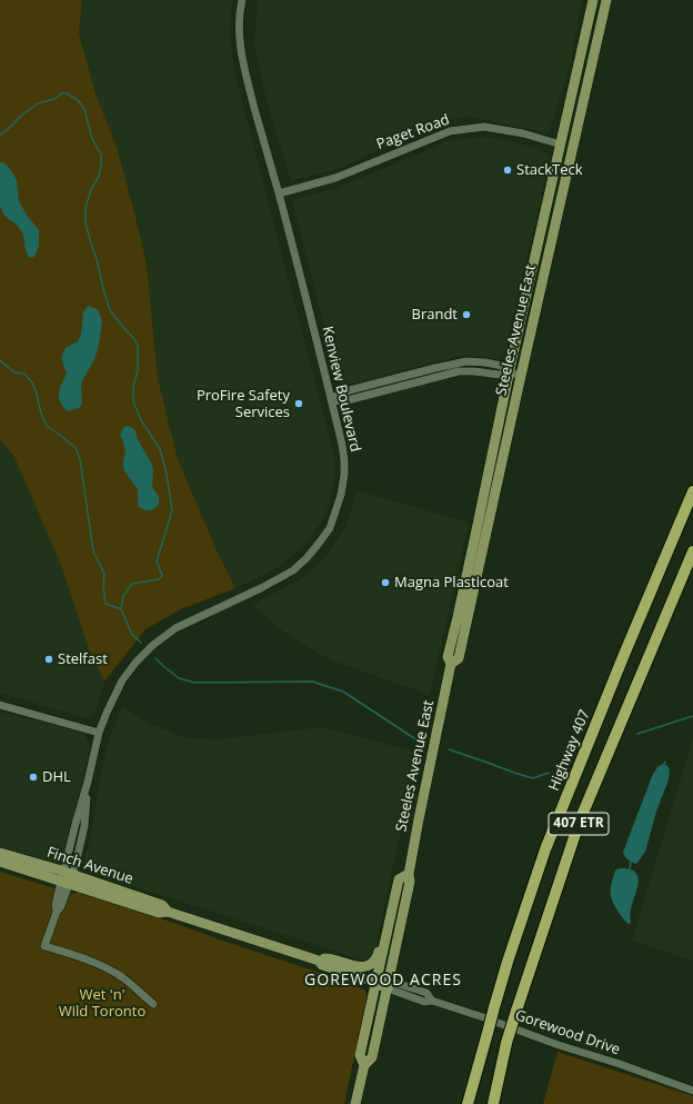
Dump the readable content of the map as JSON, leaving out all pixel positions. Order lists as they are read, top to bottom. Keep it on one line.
{"streets":{"highway":["Highway 407","407 ETR"],"main road":["Steeles Avenue East","Finch Avenue"],"street":["Paget Road","Kenview Boulevard","Gorewood Drive"]},"crossings":[["Paget Road","Steeles Avenue East"],["Paget Road","Kenview Boulevard"],["Steeles Avenue East","Finch Avenue"],["Steeles Avenue East","Gorewood Drive"],["Kenview Boulevard","Finch Avenue"],["Finch Avenue","Gorewood Drive"]],"districts":["GOREWOOD ACRES"],"parks":["Wet 'n' Wild Toronto"],"places":["StackTeck","Brandt","ProFire Safety Services","Magna Plasticoat","Stelfast","DHL"]}
